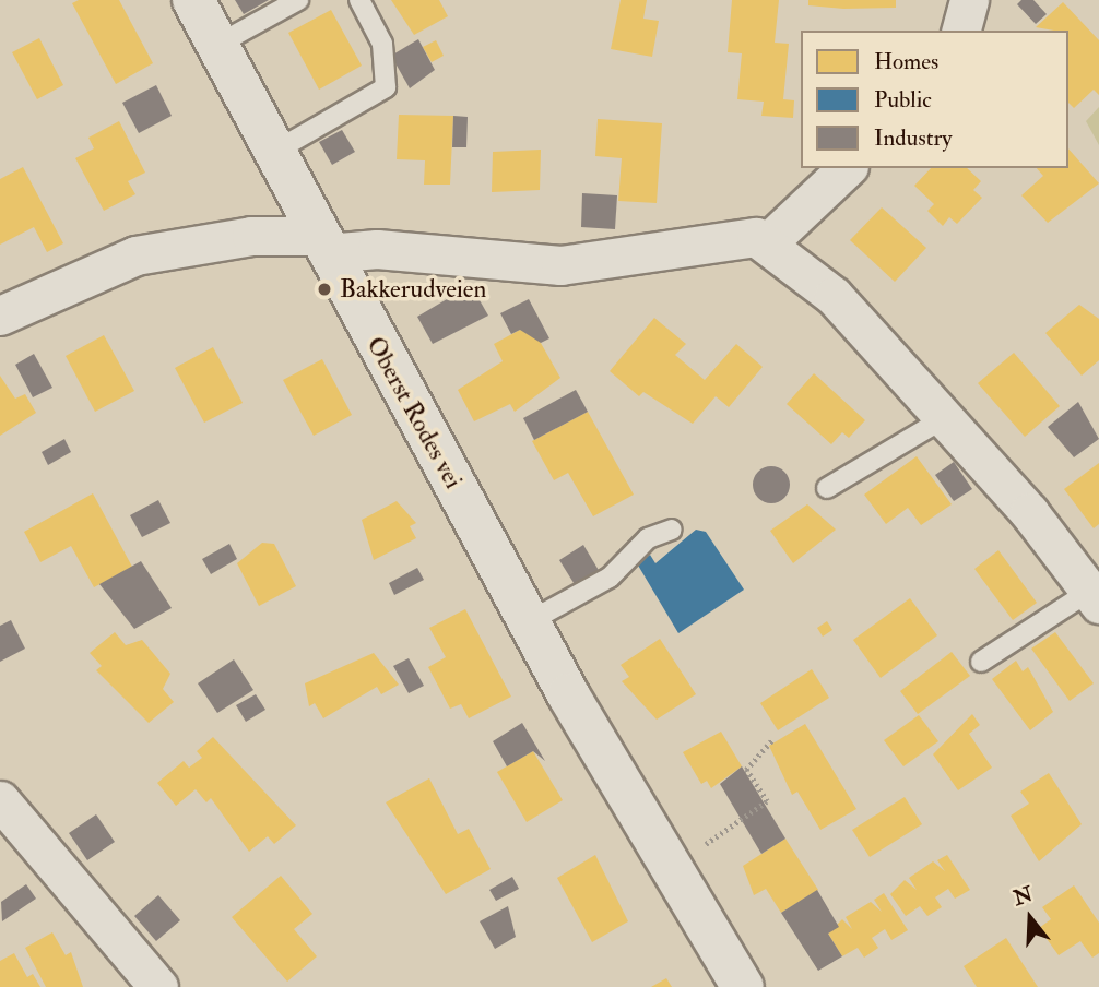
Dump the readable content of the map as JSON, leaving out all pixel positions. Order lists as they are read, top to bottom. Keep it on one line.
{"streets":{"street":["Oberst Rodes vei"]},"places":["Bakkerudveien"],"legend":["Homes","Public","Industry"],"north":"top"}
